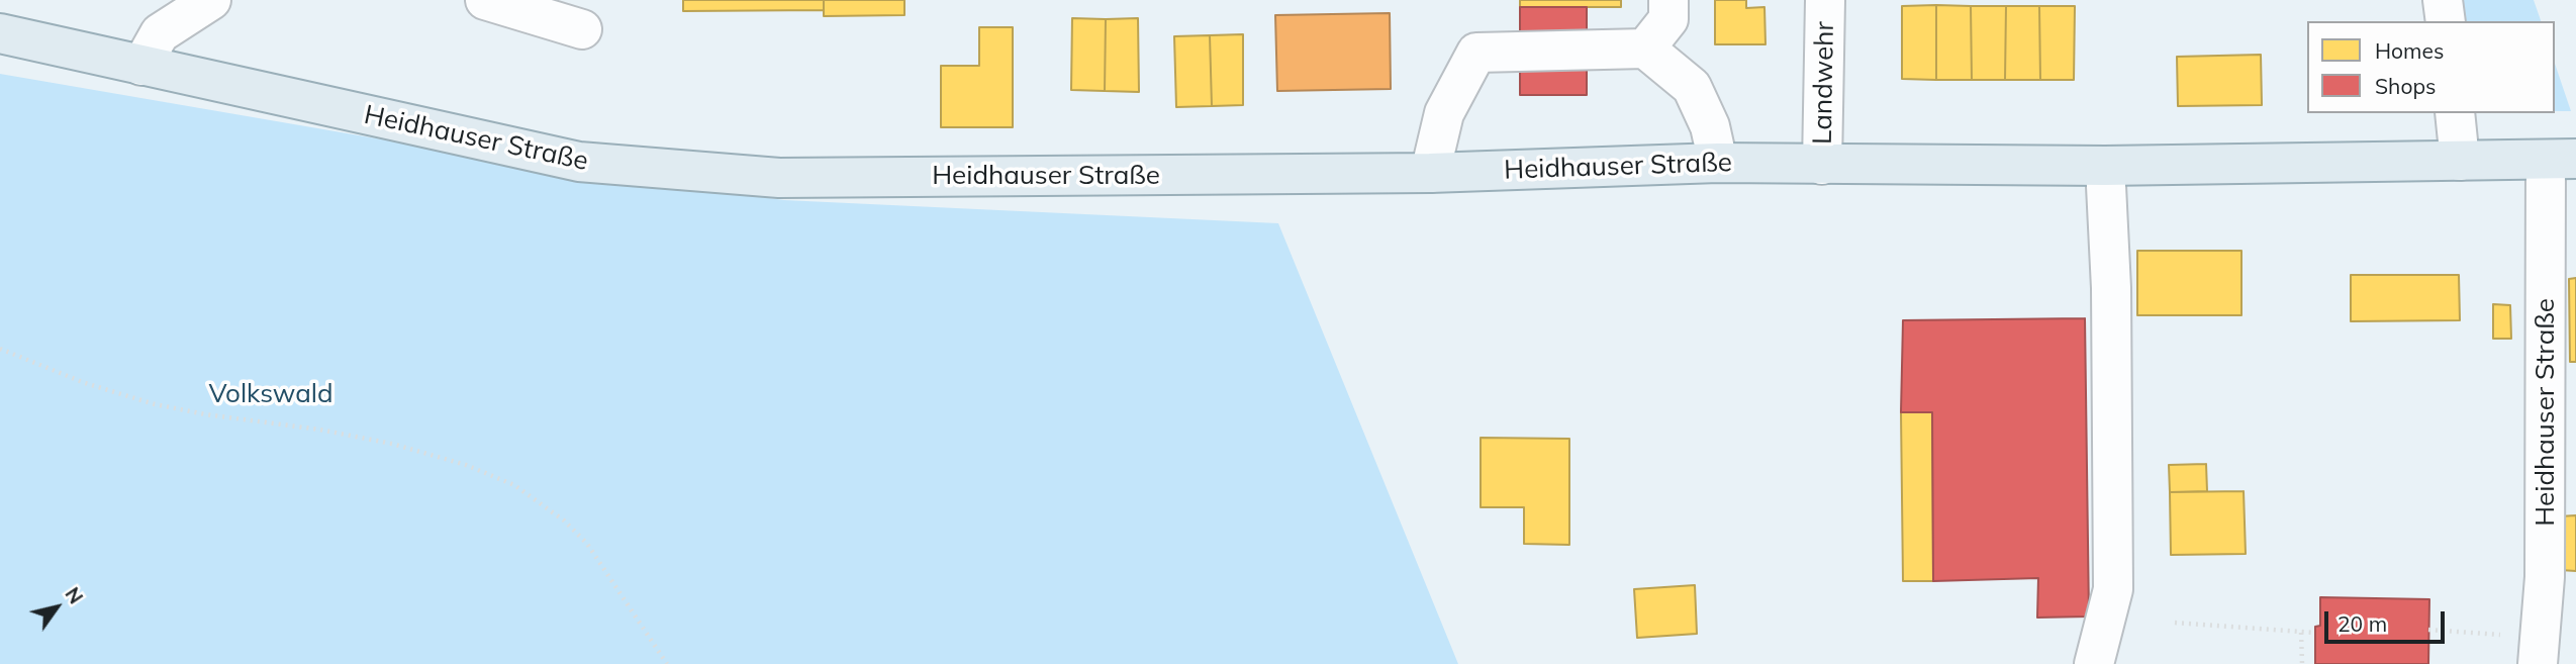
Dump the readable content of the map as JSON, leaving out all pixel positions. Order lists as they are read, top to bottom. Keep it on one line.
{"streets":{"main road":["Heidhauser Straße"],"street":["Landwehr"]},"crossings":[["Landwehr","Heidhauser Straße"]],"parks":["Volkswald"],"legend":["Homes","Shops"],"scale_bar":"20 m","north":"top right"}
